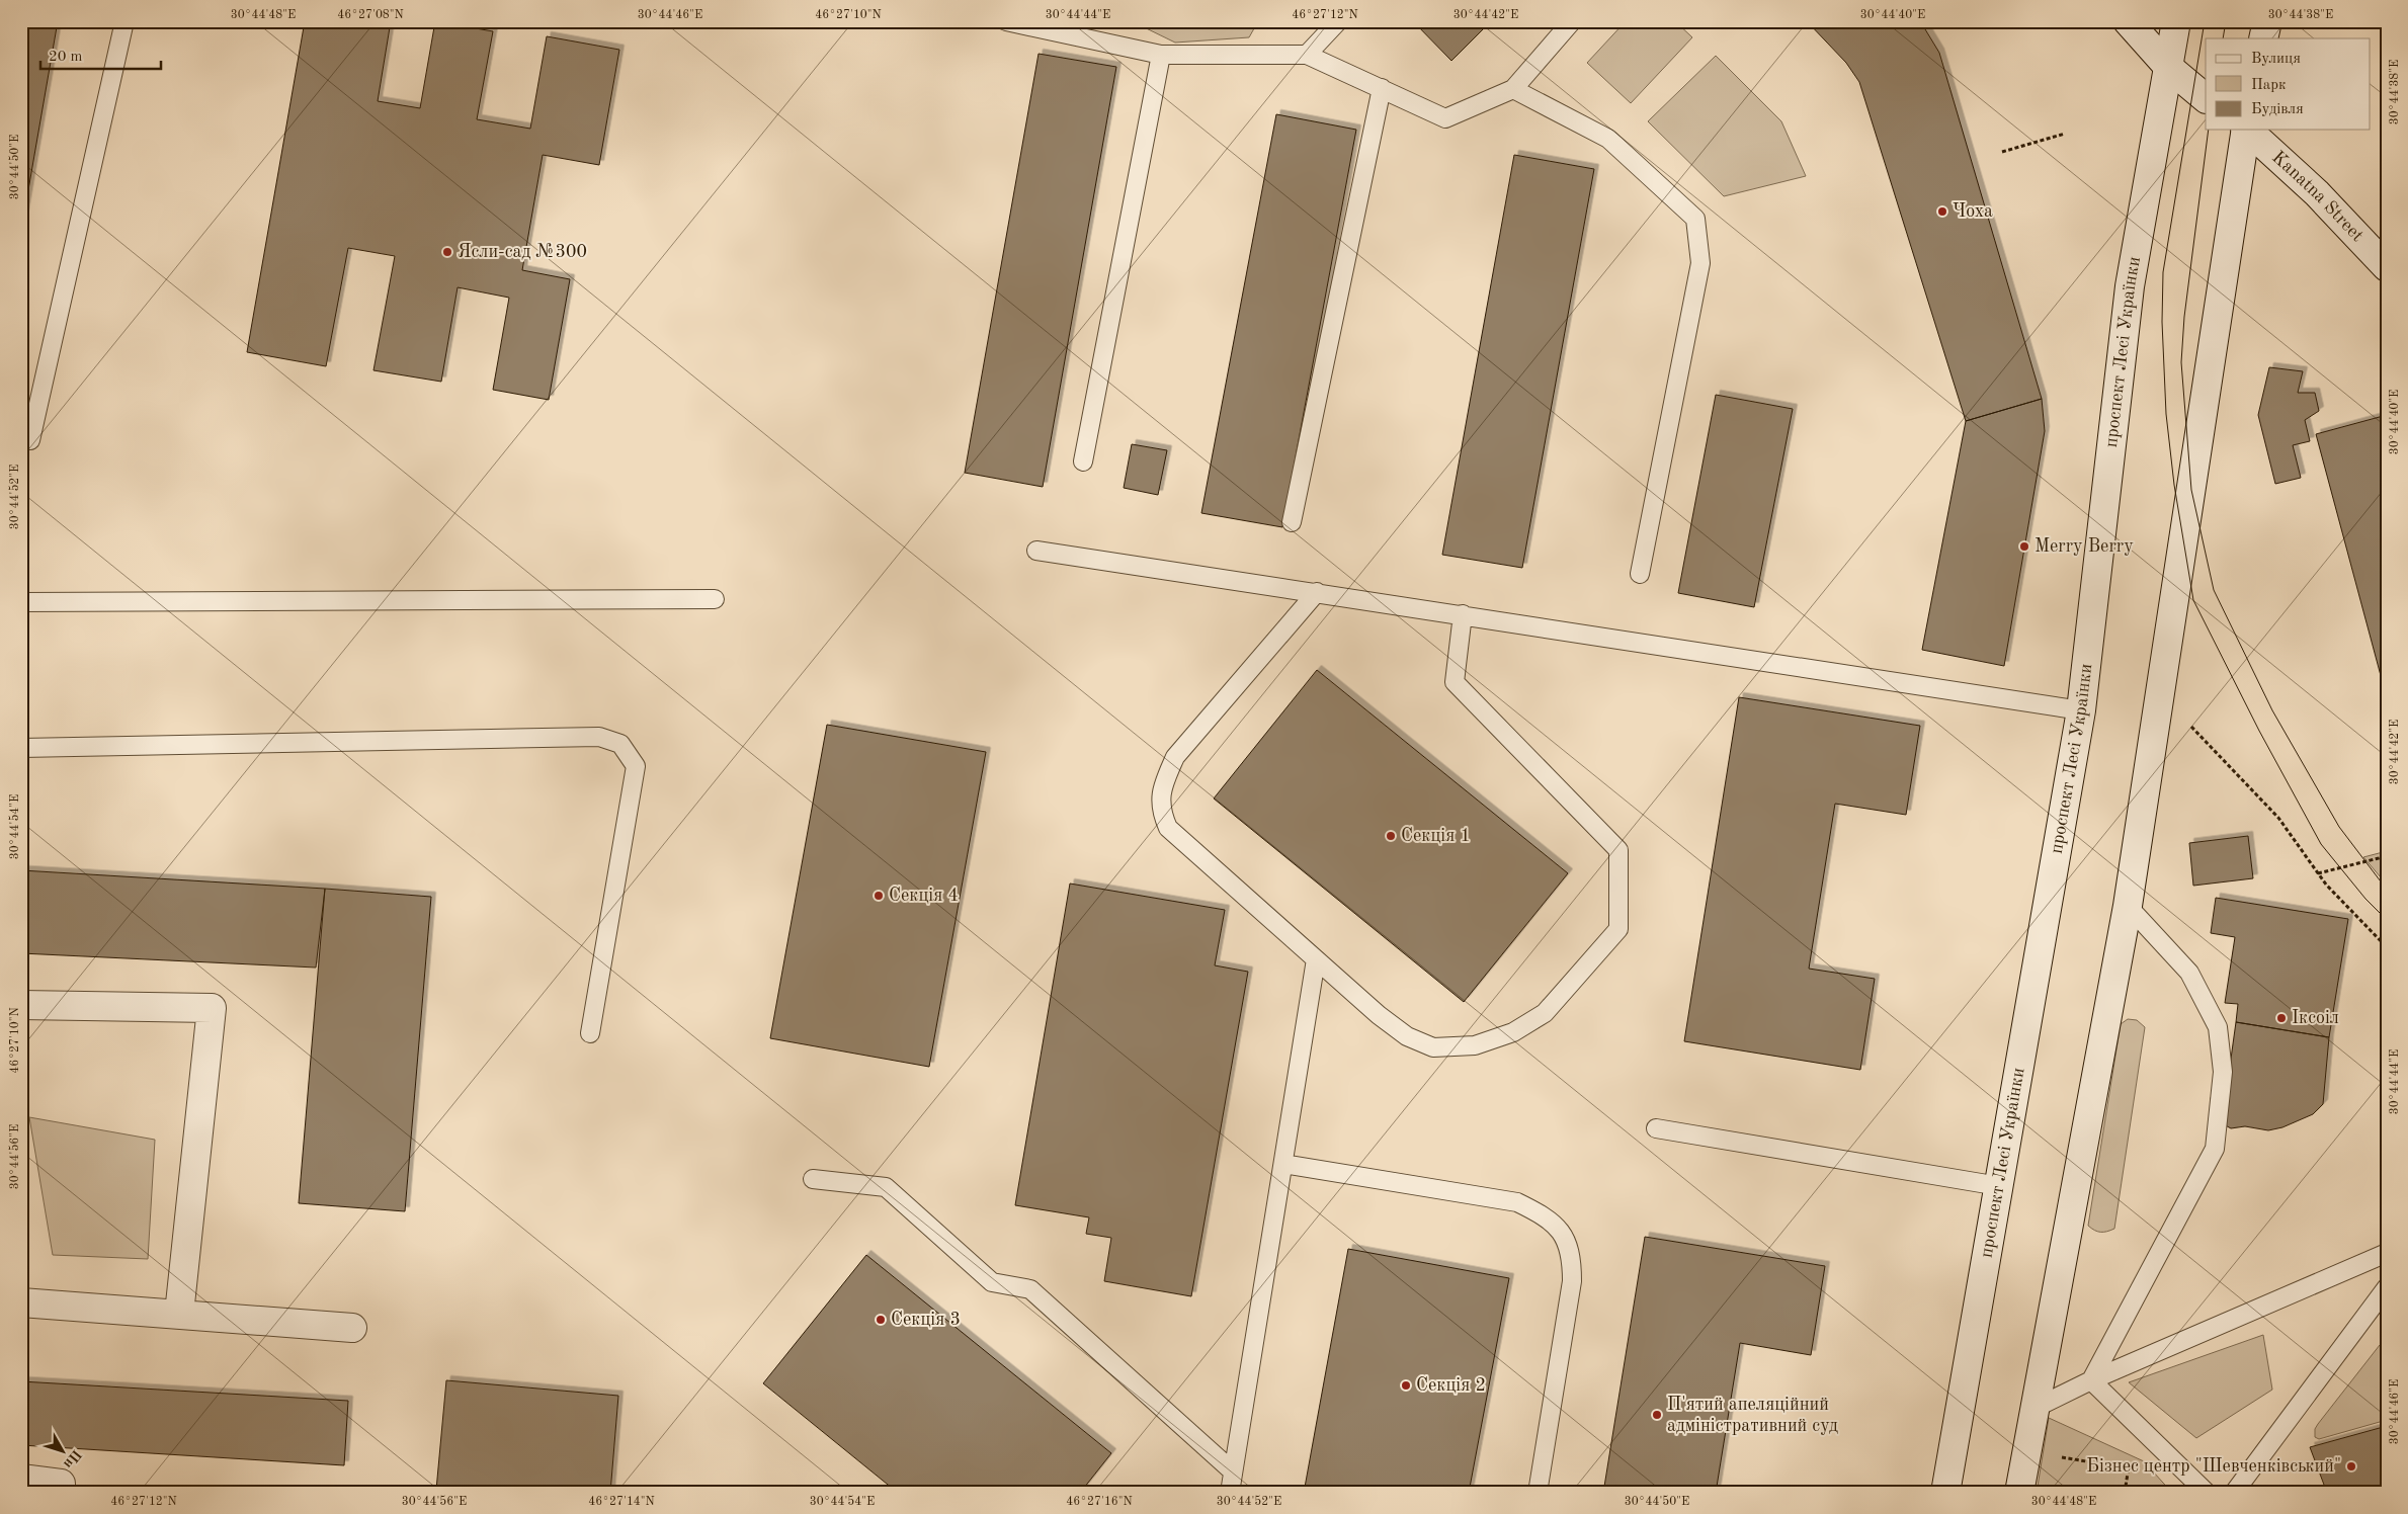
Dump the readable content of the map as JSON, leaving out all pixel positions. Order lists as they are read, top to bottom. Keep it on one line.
{"streets":{"main road":["Kanatna Street","проспект Лесі Українки"]},"places":["Чоха","Ясли-сад №300","Merry Berry","Секція 1","Секція 4","Іксоіл","Секція 3","Секція 2","П'ятий апеляційний адміністративний суд","Бізнес центр \"Шевченківський\""],"legend":["Вулиця","Парк","Будівля"],"scale_bar":"20 m","north":"bottom right","coordinates":["30°44'48\"E","46°27'08\"N","30°44'46\"E","46°27'10\"N","30°44'44\"E","46°27'12\"N","30°44'42\"E","30°44'40\"E","30°44'38\"E","30°44'50\"E","30°44'52\"E","30°44'54\"E","30°44'56\"E","46°27'14\"N","46°27'16\"N"]}
